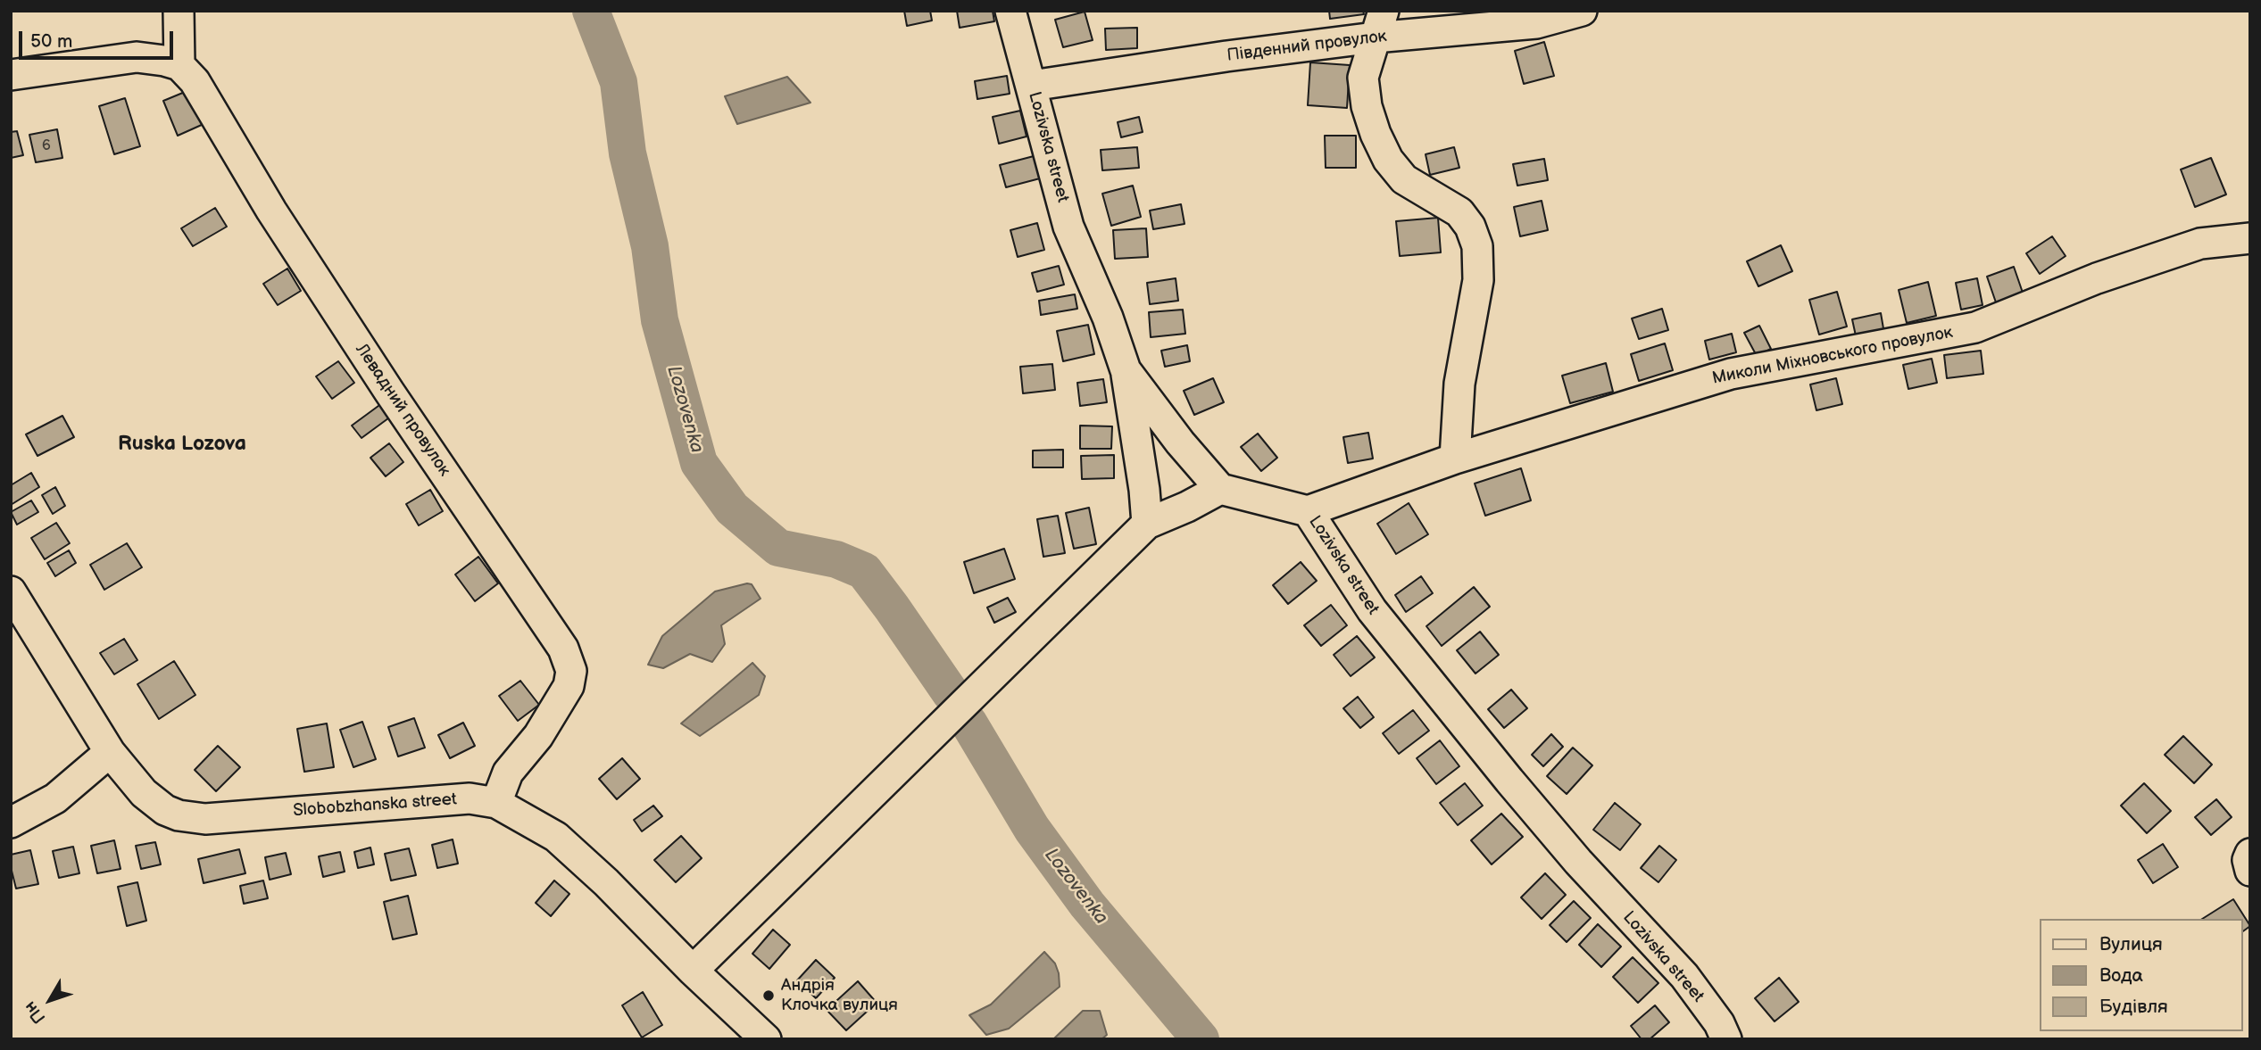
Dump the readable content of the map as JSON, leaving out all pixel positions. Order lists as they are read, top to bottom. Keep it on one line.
{"streets":{"street":["Південний провулок","Lozivska street","Миколи Міхновського провулок","Левадний провулок","Slobobzhanska street"]},"crossings":[["Південний провулок","Lozivska street"],["Lozivska street","Миколи Міхновського провулок"],["Левадний провулок","Slobobzhanska street"]],"districts":["Ruska Lozova"],"water":["Lozovenka"],"places":["Андрія Клочка вулиця"],"house_numbers":["6"],"legend":["Вулиця","Вода","Будівля"],"scale_bar":"50 m","north":"bottom left"}
